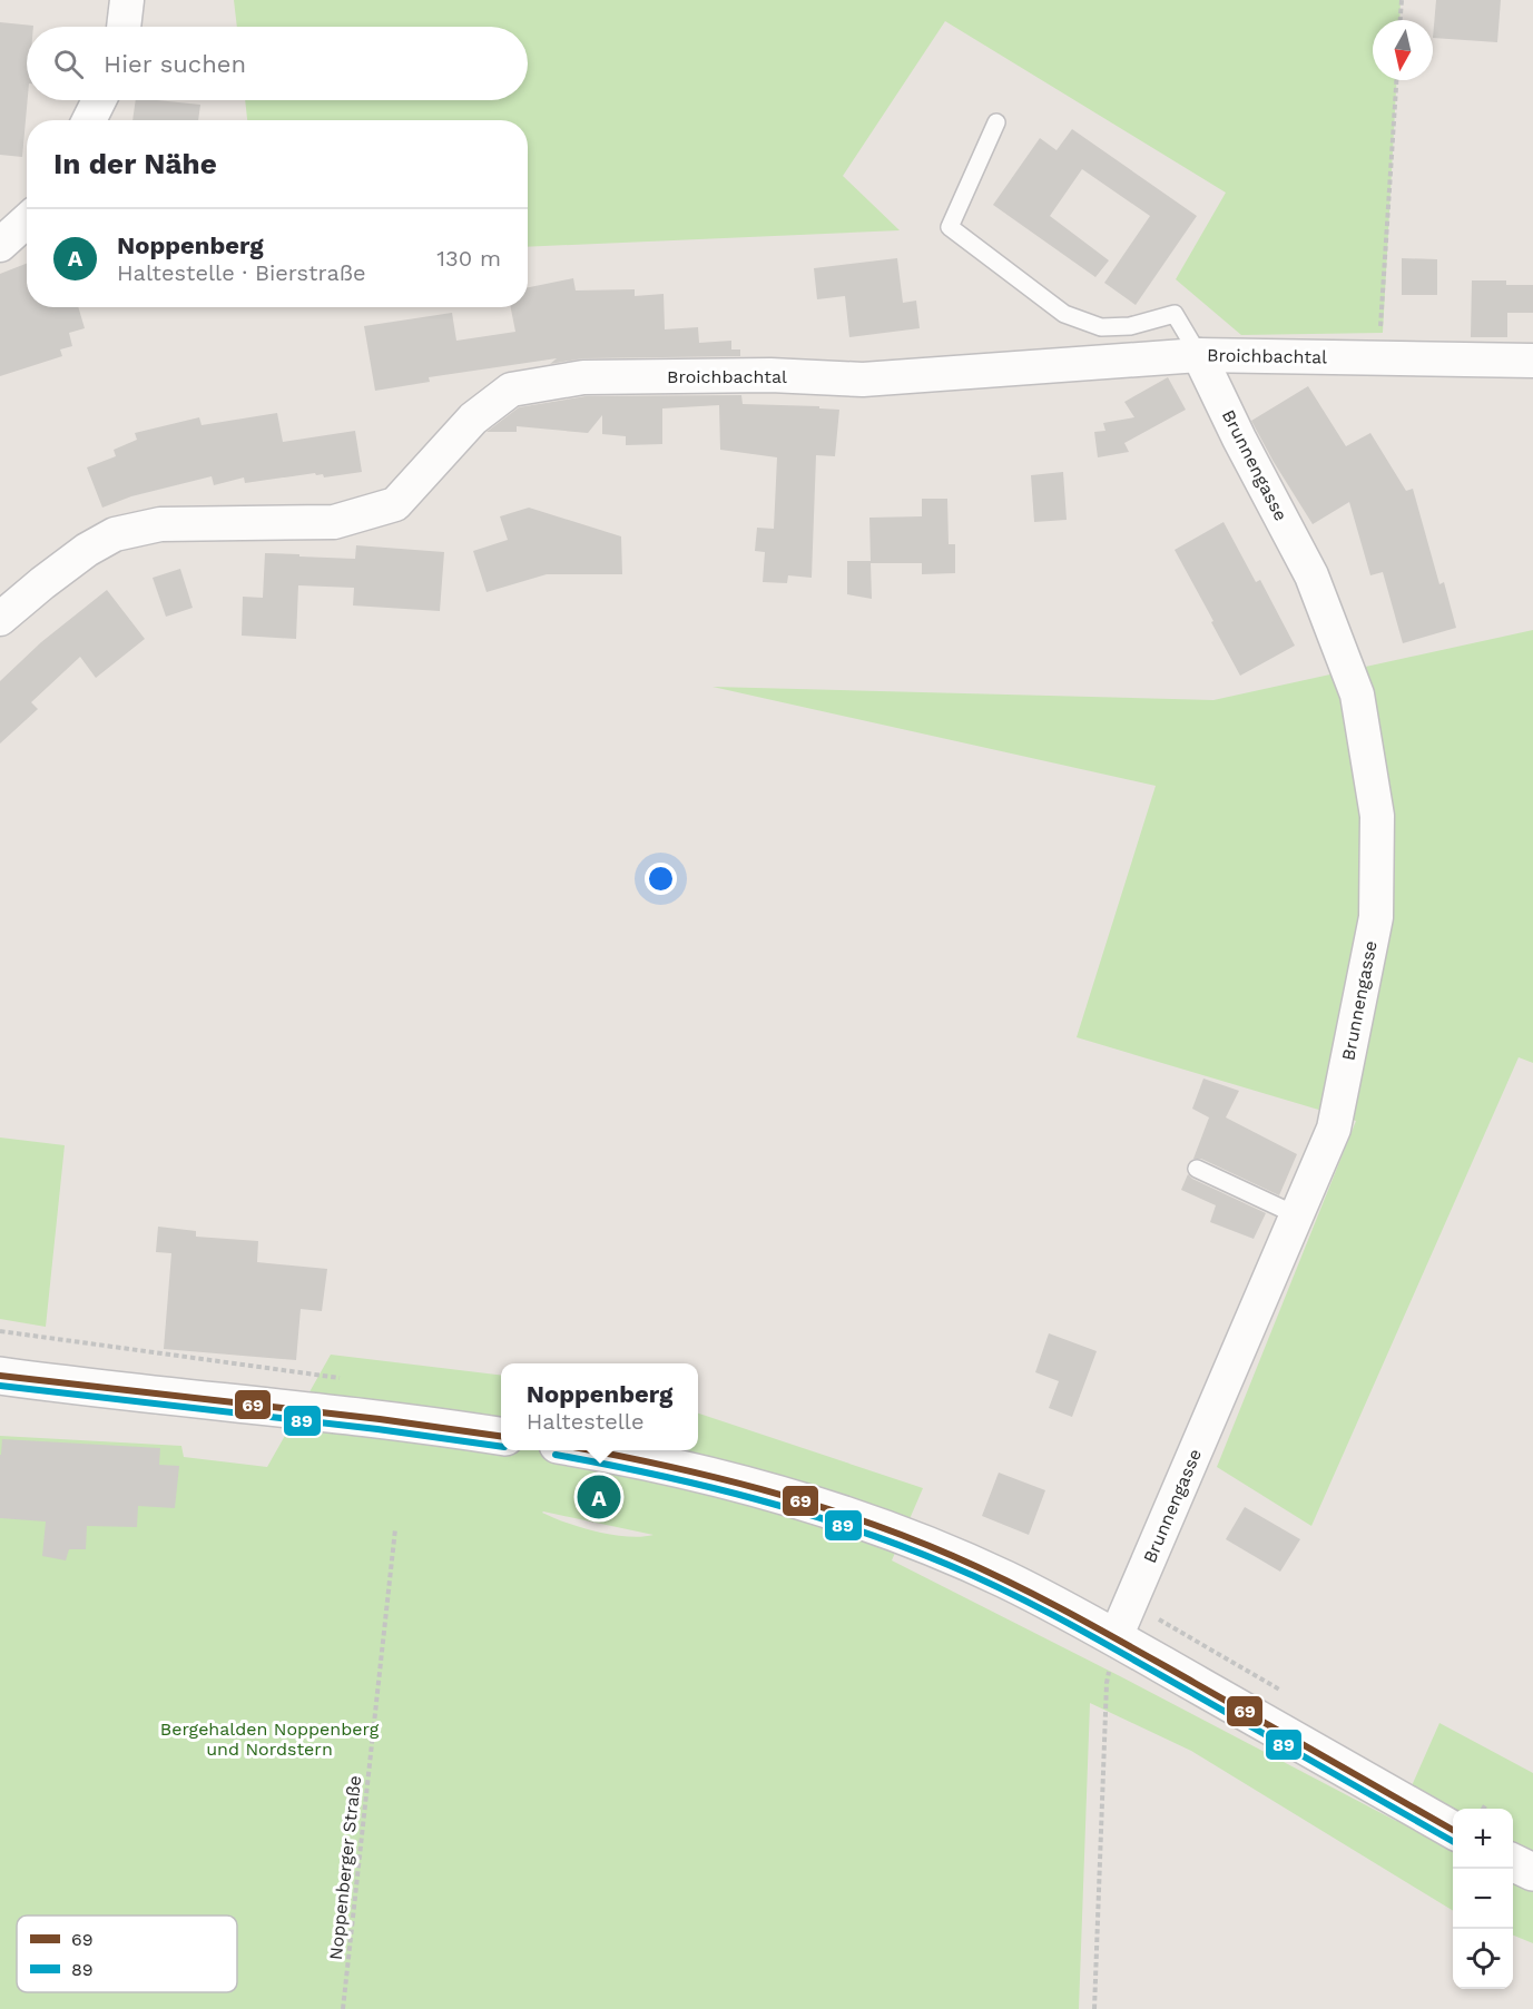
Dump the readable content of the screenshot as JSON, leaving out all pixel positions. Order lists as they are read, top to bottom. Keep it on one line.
{"streets":{"street":["Broichbachtal","Brunnengasse"],"path":["Noppenberger Straße"]},"crossings":[["Broichbachtal","Brunnengasse"]],"parks":["Bergehalden Noppenberg und Nordstern"],"lines":["transit line 69","transit line 89"],"legend":["69","89"],"north":"bottom","page":{"search":"Hier suchen","heading":"In der Nähe","list":[{"mark":"A","name":"Noppenberg","note":"Haltestelle · Bierstraße","value":"130 m"}],"popup":["Noppenberg","Haltestelle"],"pins":"A","map_buttons":["+","−"]}}
